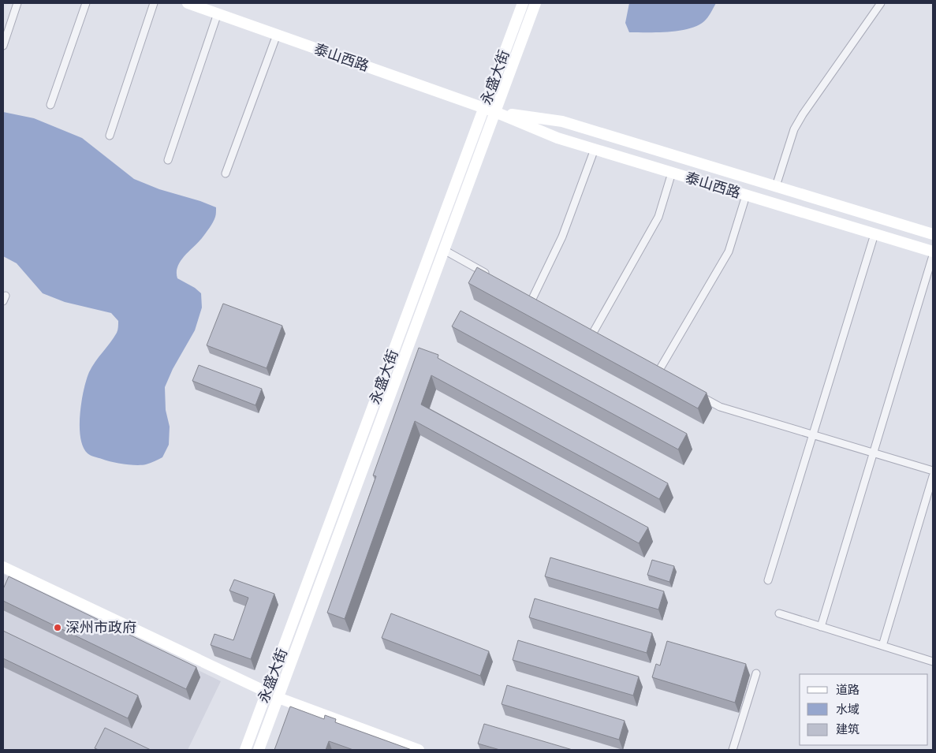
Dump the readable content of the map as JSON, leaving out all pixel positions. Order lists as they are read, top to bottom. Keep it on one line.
{"streets":{"main road":["泰山西路","永盛大街"]},"crossings":[["泰山西路","永盛大街"]],"places":["深州市政府"],"legend":["道路","水域","建筑"]}
